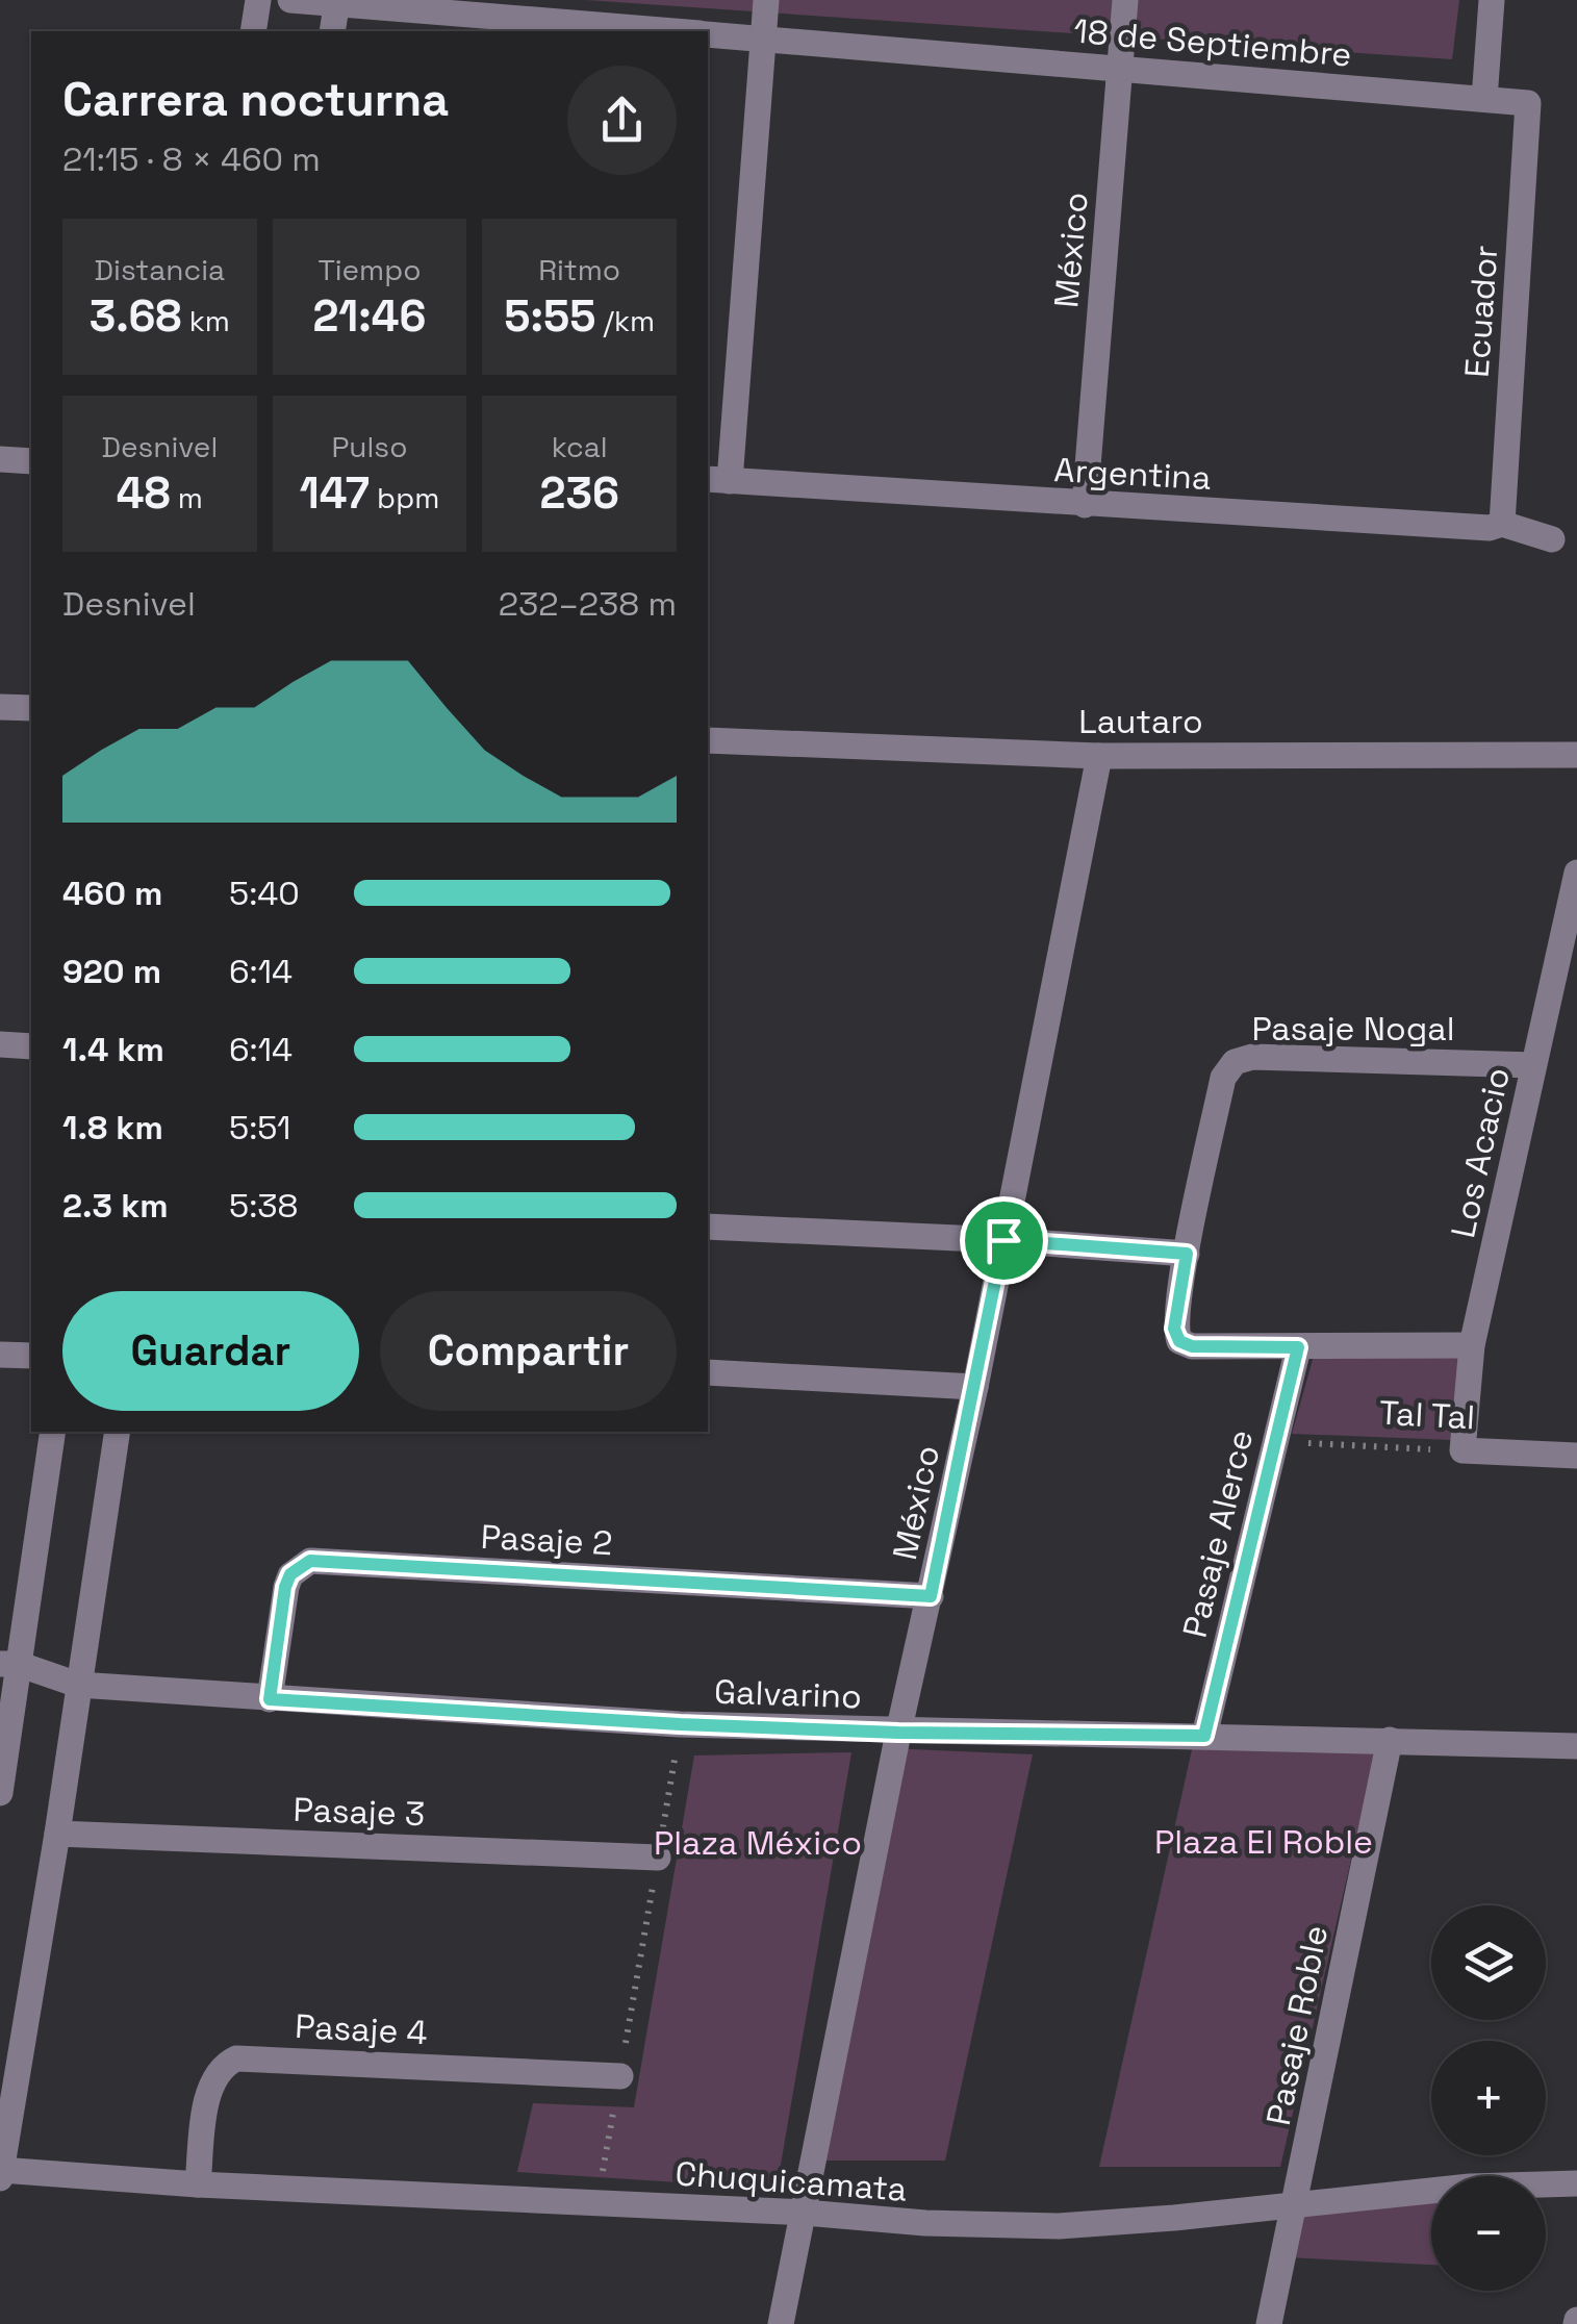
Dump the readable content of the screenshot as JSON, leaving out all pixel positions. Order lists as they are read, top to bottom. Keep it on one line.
{"streets":{"street":["18 de Septiembre","México","Ecuador","Argentina","Lautaro","Pasaje Nogal","Los Acacio","Tal Tal","Pasaje Alerce","Pasaje 2","Galvarino","Pasaje 3","Pasaje Roble","Pasaje 4","Chuquicamata"]},"crossings":[["18 de Septiembre","México"],["18 de Septiembre","Ecuador"],["México","Argentina"],["México","Lautaro"],["México","Pasaje 2"],["México","Galvarino"],["México","Chuquicamata"],["Ecuador","Argentina"],["Pasaje Nogal","Los Acacio"],["Los Acacio","Tal Tal"],["Tal Tal","Pasaje Alerce"],["Pasaje Alerce","Galvarino"],["Pasaje 2","Galvarino"],["Galvarino","Pasaje Roble"],["Pasaje Roble","Chuquicamata"],["Pasaje 4","Chuquicamata"]],"parks":["Plaza El Roble","Plaza México"],"page":{"heading":["Carrera nocturna","21:15 · 8 × 460 m"],"stats":[["Distancia","3.68 km"],["Tiempo","21:46"],["Ritmo","5:55 /km"],["Desnivel","48 m"],["Pulso","147 bpm"],["kcal","236"]],"chart":["Desnivel","232–238 m"],"list":[{"name":"460 m","note":"5:40"},{"name":"920 m","note":"6:14"},{"name":"1.4 km","note":"6:14"},{"name":"1.8 km","note":"5:51"},{"name":"2.3 km","note":"5:38"}],"buttons":["Guardar","Compartir"],"map_buttons":["+","−"]}}
